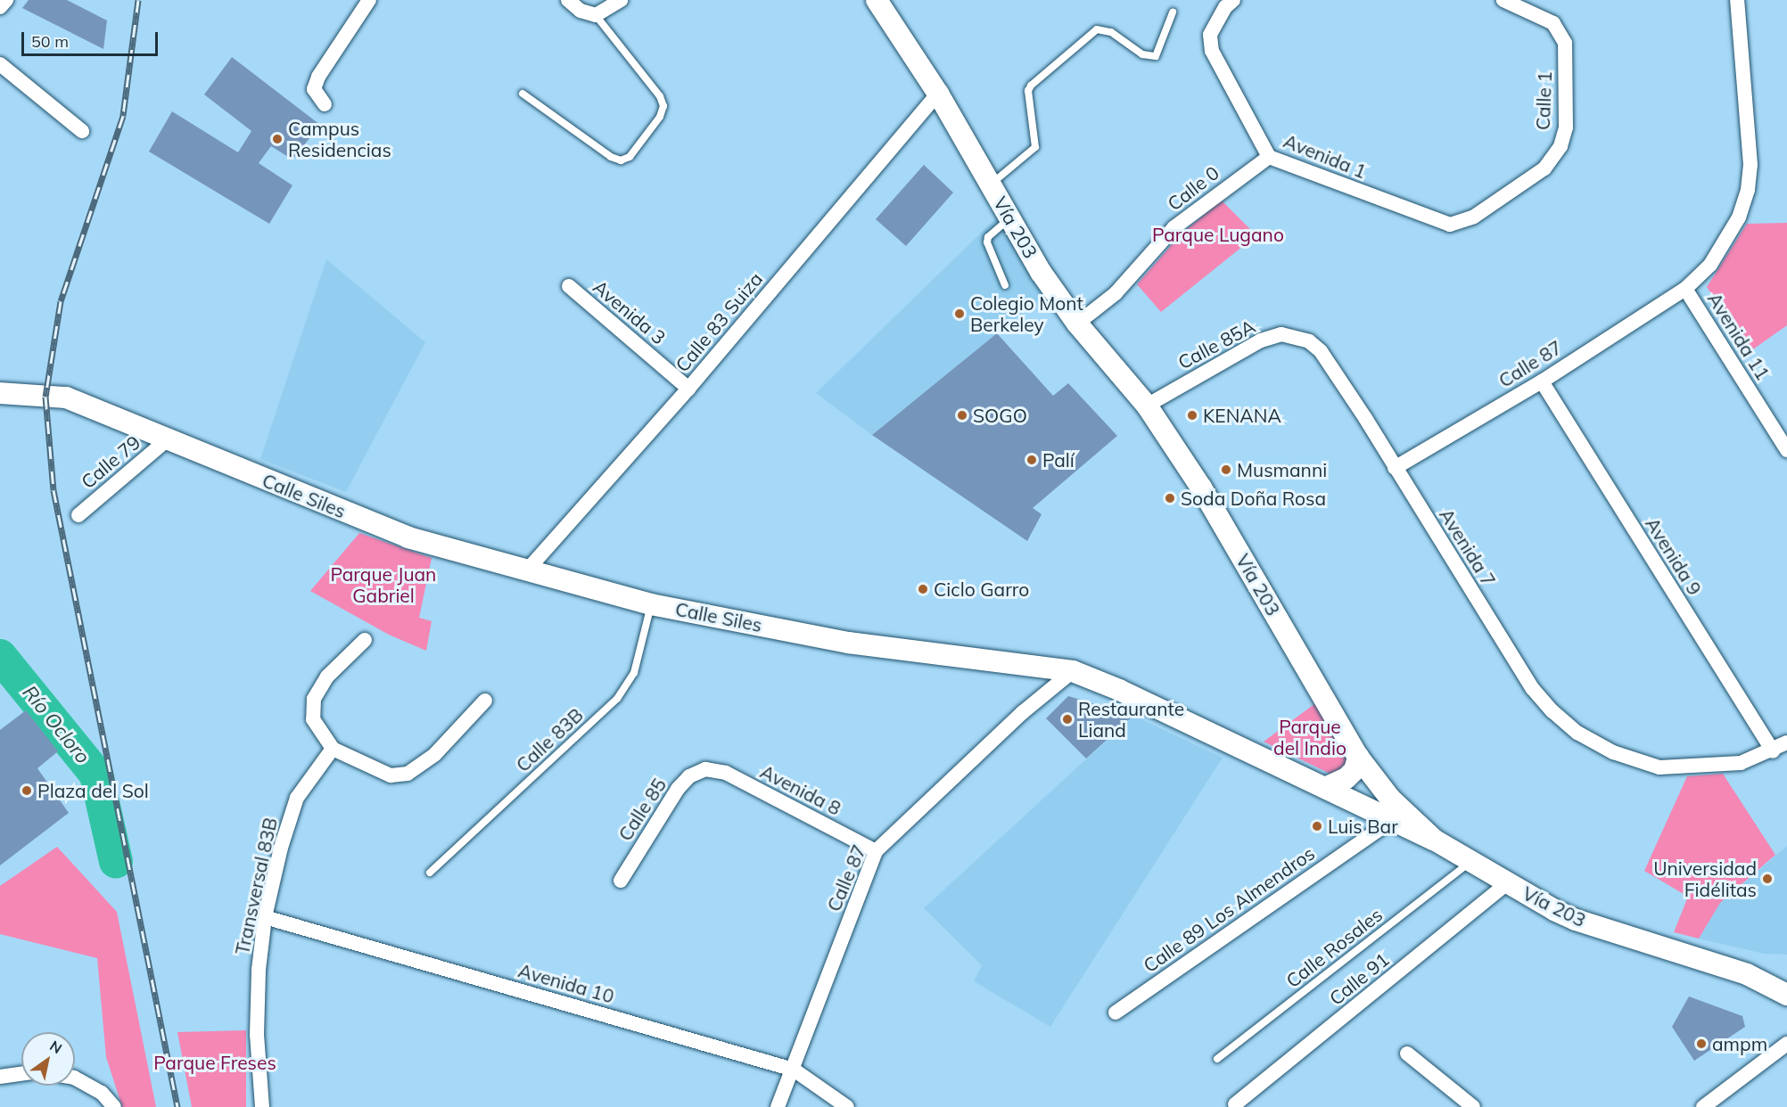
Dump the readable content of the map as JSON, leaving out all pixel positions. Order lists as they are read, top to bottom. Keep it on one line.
{"streets":{"street":["Calle 1","Avenida 1","Calle 0","Vía 203","Avenida 3","Calle 83 Suiza","Avenida 11","Calle 85A","Calle 87","Calle 79","Calle Siles","Avenida 7","Avenida 9","Avenida 8","Calle 85","Transversal 83B","Calle 89 Los Almendros","Calle 91","Avenida 10"],"lane":["Calle 83B","Calle Rosales"]},"crossings":[["Calle 1","Avenida 1"],["Avenida 1","Calle 0"],["Calle 0","Vía 203"],["Vía 203","Calle 83 Suiza"],["Vía 203","Calle 85A"],["Vía 203","Calle Siles"],["Vía 203","Calle Rosales"],["Vía 203","Calle 91"],["Avenida 3","Calle 83 Suiza"],["Calle 83 Suiza","Calle Siles"],["Avenida 11","Calle 87"],["Calle 85A","Avenida 7"],["Calle 87","Calle Siles"],["Calle 87","Avenida 7"],["Calle 87","Avenida 9"],["Calle 87","Avenida 8"],["Calle 87","Avenida 10"],["Calle 79","Calle Siles"],["Calle Siles","Calle 83B"],["Calle Siles","Calle 89 Los Almendros"],["Avenida 7","Avenida 9"],["Avenida 8","Calle 85"],["Transversal 83B","Avenida 10"]],"water":["Río Ocloro"],"parks":["Parque Lugano","Parque Juan Gabriel","Parque del Indio","Parque Freses"],"places":["Campus Residencias","Colegio Mont Berkeley","SOGO","KENANA","Palí","Musmanni","Soda Doña Rosa","Ciclo Garro","Restaurante Liand","Plaza del Sol","Luis Bar","Universidad Fidélitas","ampm"],"scale_bar":"50 m","north":"top right"}
